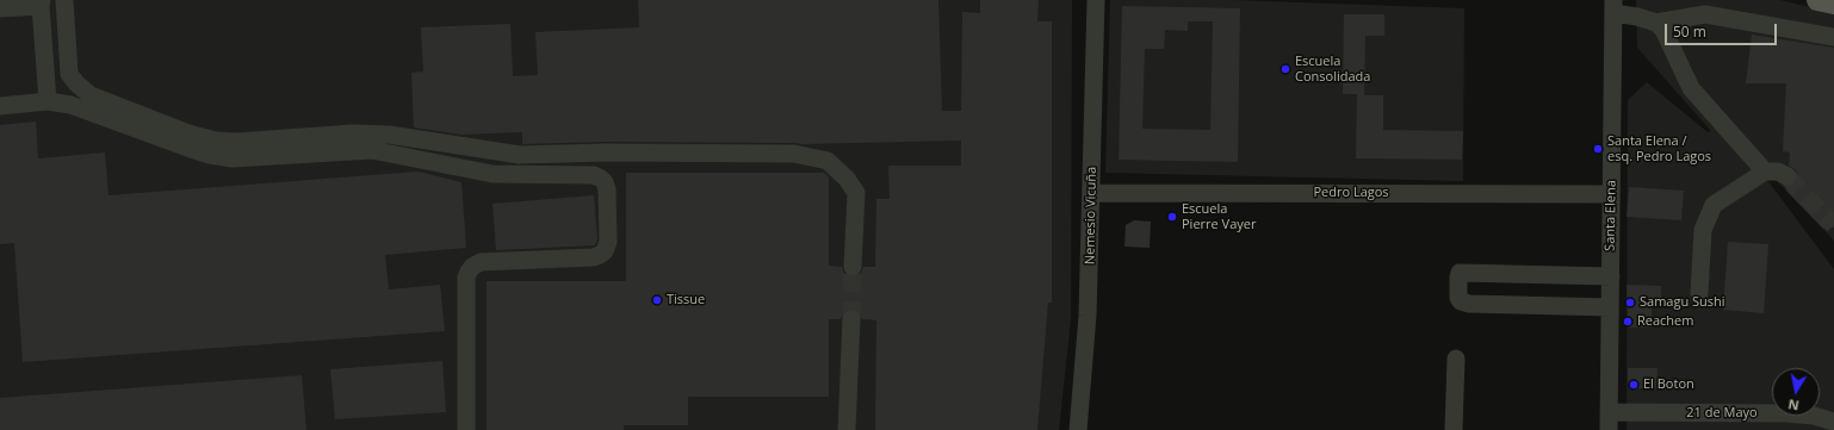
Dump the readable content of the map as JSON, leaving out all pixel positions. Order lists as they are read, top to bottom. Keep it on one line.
{"streets":{"street":["Pedro Lagos","Nemesio Vicuña","Santa Elena","21 de Mayo"]},"crossings":[["Pedro Lagos","Nemesio Vicuña"],["Pedro Lagos","Santa Elena"],["Santa Elena","21 de Mayo"]],"places":["Escuela Consolidada","Santa Elena / esq. Pedro Lagos","Escuela Pierre Vayer","Tissue","Samagu Sushi","Reachem","El Boton"],"scale_bar":"50 m","north":"bottom"}
